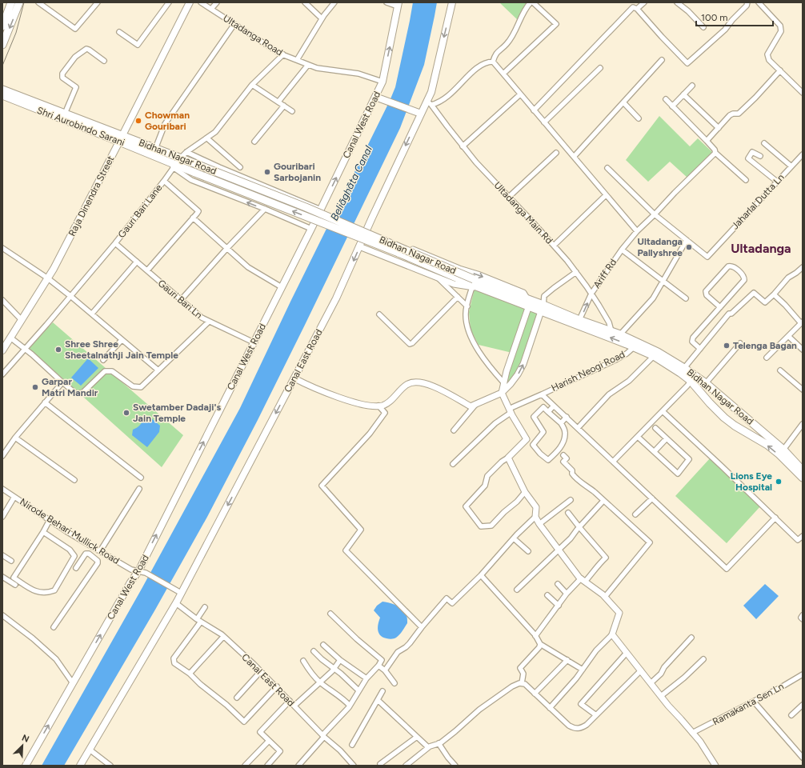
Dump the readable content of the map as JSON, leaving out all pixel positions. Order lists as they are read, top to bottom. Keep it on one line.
{"streets":{"main road":["Canal West Road","Shri Aurobindo Sarani","Bidhan Nagar Road","Raja Dinendra Street","Canal East Road"],"street":["Ultadanga Road","Jaharlal Dutta Ln","Gauri Bari Lane","Ultadanga Main Rd","Ariff Rd","Gauri Bari Ln","Harish Neogi Road","Nirode Behari Mullick Road","Ramakanta Sen Ln"]},"crossings":[["Ultadanga Road","Canal West Road"],["Ultadanga Road","Gauri Bari Lane"],["Canal West Road","Gauri Bari Ln"],["Canal West Road","Nirode Behari Mullick Road"],["Shri Aurobindo Sarani","Bidhan Nagar Road"],["Shri Aurobindo Sarani","Raja Dinendra Street"],["Shri Aurobindo Sarani","Gauri Bari Lane"],["Bidhan Nagar Road","Raja Dinendra Street"],["Bidhan Nagar Road","Gauri Bari Lane"],["Bidhan Nagar Road","Ultadanga Main Rd"],["Bidhan Nagar Road","Ariff Rd"],["Bidhan Nagar Road","Harish Neogi Road"],["Jaharlal Dutta Ln","Ariff Rd"],["Gauri Bari Lane","Gauri Bari Ln"],["Ultadanga Main Rd","Ariff Rd"],["Ultadanga Main Rd","Canal East Road"],["Canal East Road","Nirode Behari Mullick Road"]],"one_way":["Canal West Road","Canal East Road"],"districts":["Ultadanga"],"water":["Beliāghāta Canal"],"places":["Chowman Gouribari","Gouribari Sarbojanin","Ultadanga Pallyshree","Telenga Bagan","Shree Shree Sheetalnathji Jain Temple","Garpar Matri Mandir","Swetamber Dadaji's Jain Temple","Lions Eye Hospital"],"scale_bar":"100 m","north":"top right"}
